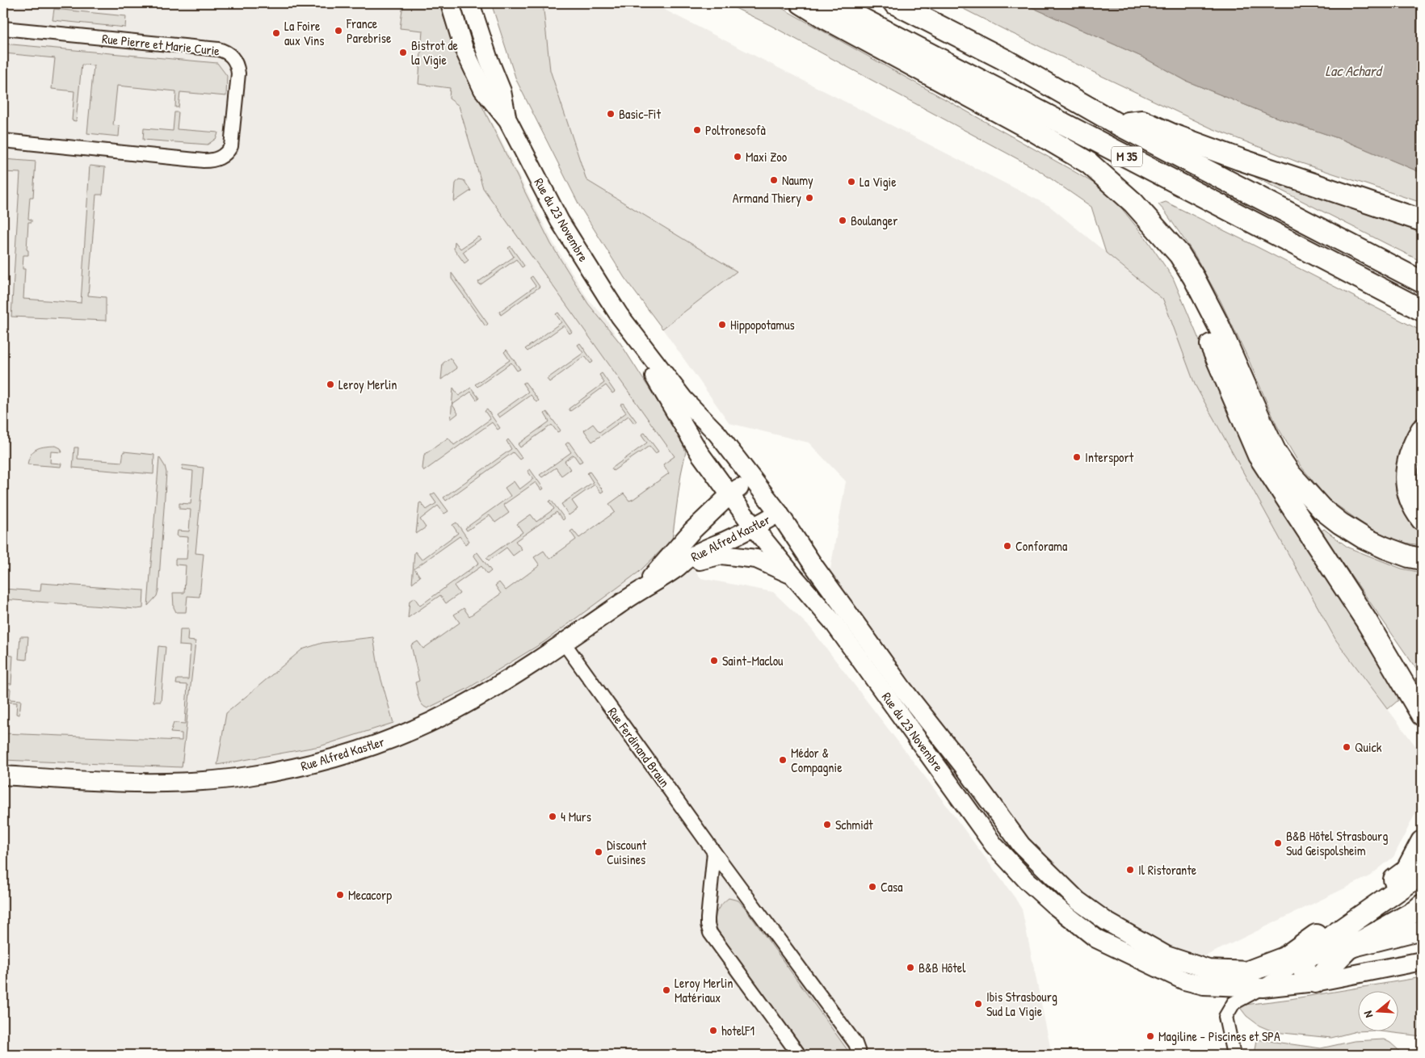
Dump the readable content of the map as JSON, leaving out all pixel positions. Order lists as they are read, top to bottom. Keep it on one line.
{"streets":{"highway":["M 35"],"main road":["Rue du 23 Novembre","Rue Alfred Kastler"],"street":["Rue Pierre et Marie Curie","Rue Ferdinand Braun"]},"crossings":[["Rue du 23 Novembre","Rue Alfred Kastler"],["Rue Alfred Kastler","Rue Ferdinand Braun"]],"water":["Lac Achard"],"places":["France Parebrise","La Foire aux Vins","Bistrot de la Vigie","Basic-Fit","Poltronesofà","Maxi Zoo","Naumy","La Vigie","Armand Thiery","Boulanger","Hippopotamus","Leroy Merlin","Intersport","Conforama","Saint-Maclou","Quick","Médor & Compagnie","4 Murs","Schmidt","B&B Hôtel Strasbourg Sud Geispolsheim","Discount Cuisines","Il Ristorante","Casa","Mecacorp","B&B Hôtel","Leroy Merlin Matériaux","Ibis Strasbourg Sud La Vigie","hotelF1","Magiline - Piscines et SPA"],"north":"left"}
